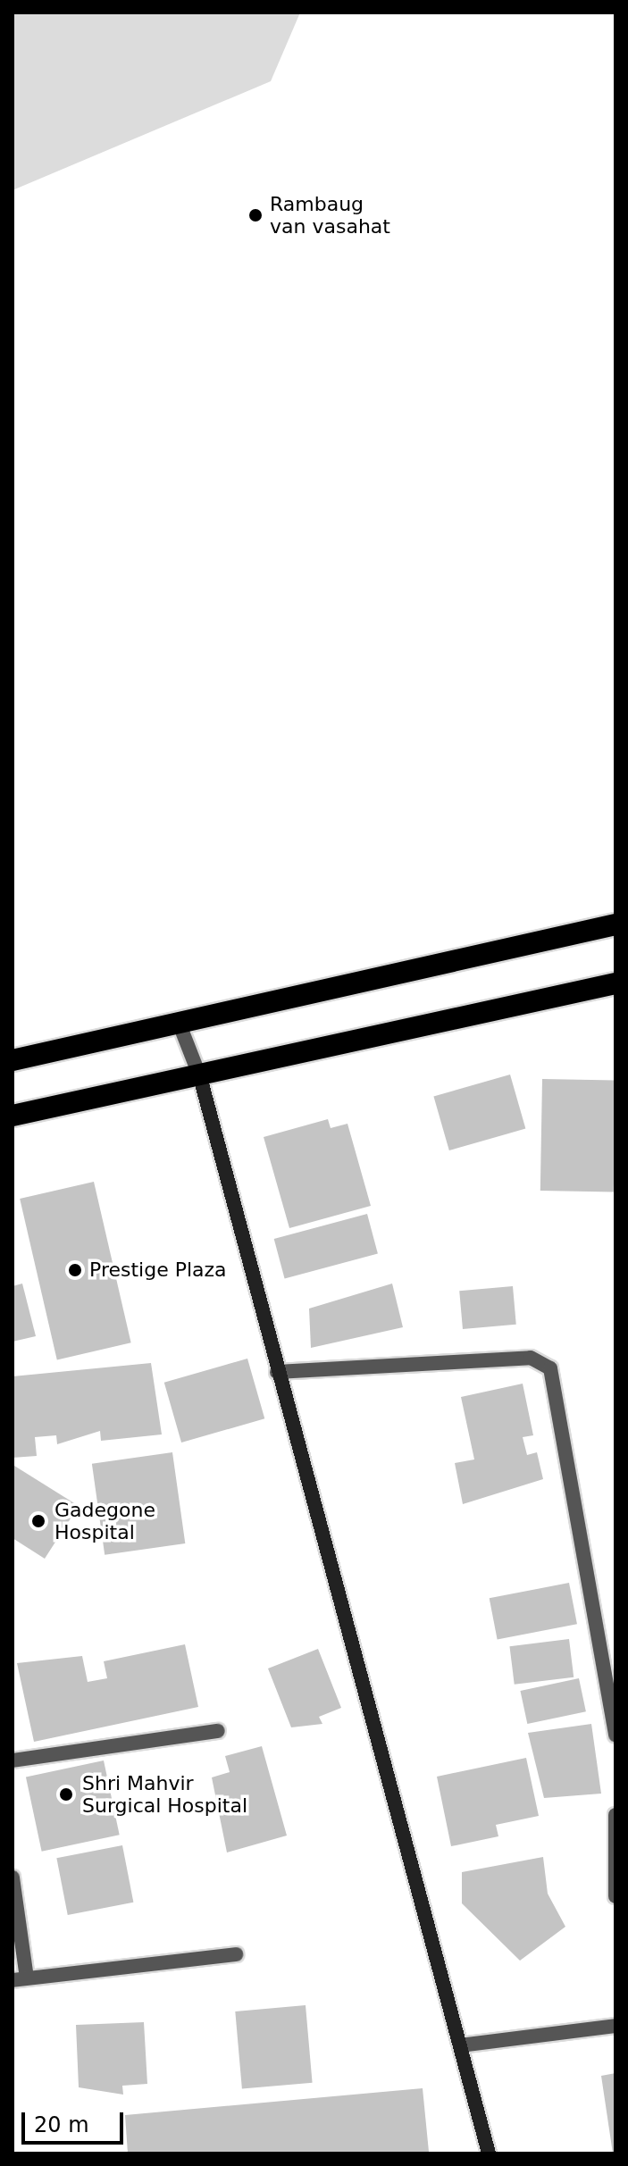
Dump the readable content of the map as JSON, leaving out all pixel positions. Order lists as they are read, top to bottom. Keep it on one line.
{"places":["Rambaug van vasahat","Prestige Plaza","Gadegone Hospital","Shri Mahvir Surgical Hospital"],"scale_bar":"20 m"}
